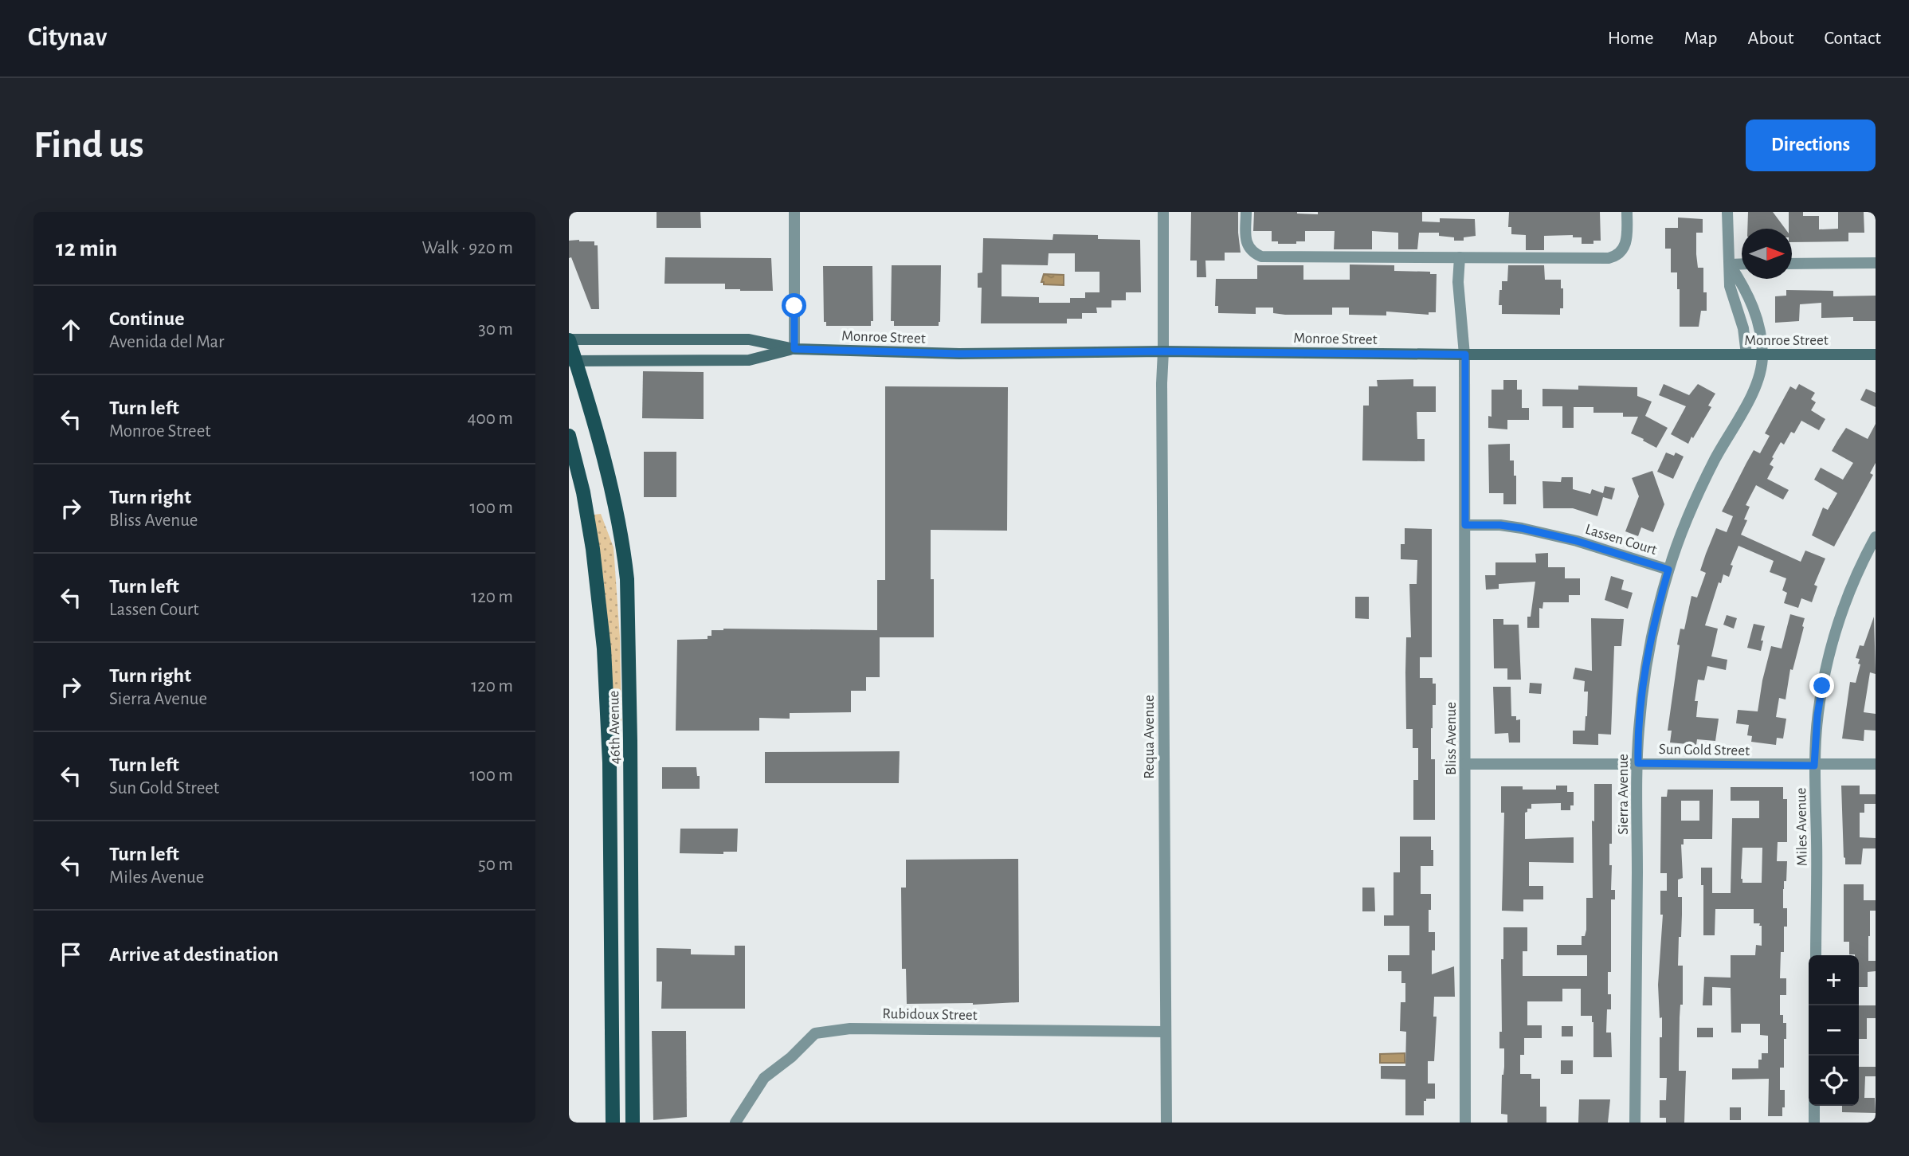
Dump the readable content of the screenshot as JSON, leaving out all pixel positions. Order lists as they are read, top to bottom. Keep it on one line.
{"streets":{"main road":["Monroe Street","46th Avenue"],"street":["Lassen Court","Requa Avenue","Bliss Avenue","Sun Gold Street","Sierra Avenue","Miles Avenue","Rubidoux Street"]},"crossings":[["Monroe Street","46th Avenue"],["Monroe Street","Requa Avenue"],["Monroe Street","Bliss Avenue"],["Monroe Street","Sierra Avenue"],["Lassen Court","Bliss Avenue"],["Lassen Court","Sierra Avenue"],["Requa Avenue","Rubidoux Street"],["Bliss Avenue","Sun Gold Street"],["Sun Gold Street","Sierra Avenue"],["Sun Gold Street","Miles Avenue"]],"north":"right","page":{"header":"Citynav","nav":["Home","Map","About","Contact"],"buttons":"Directions","title":"Find us","heading":["12 min","Walk · 920 m"],"list":[["Continue","Avenida del Mar","30 m"],["Turn left","Monroe Street","400 m"],["Turn right","Bliss Avenue","100 m"],["Turn left","Lassen Court","120 m"],["Turn right","Sierra Avenue","120 m"],["Turn left","Sun Gold Street","100 m"],["Turn left","Miles Avenue","50 m"],"Arrive at destination"],"map_buttons":["+","−"]}}
